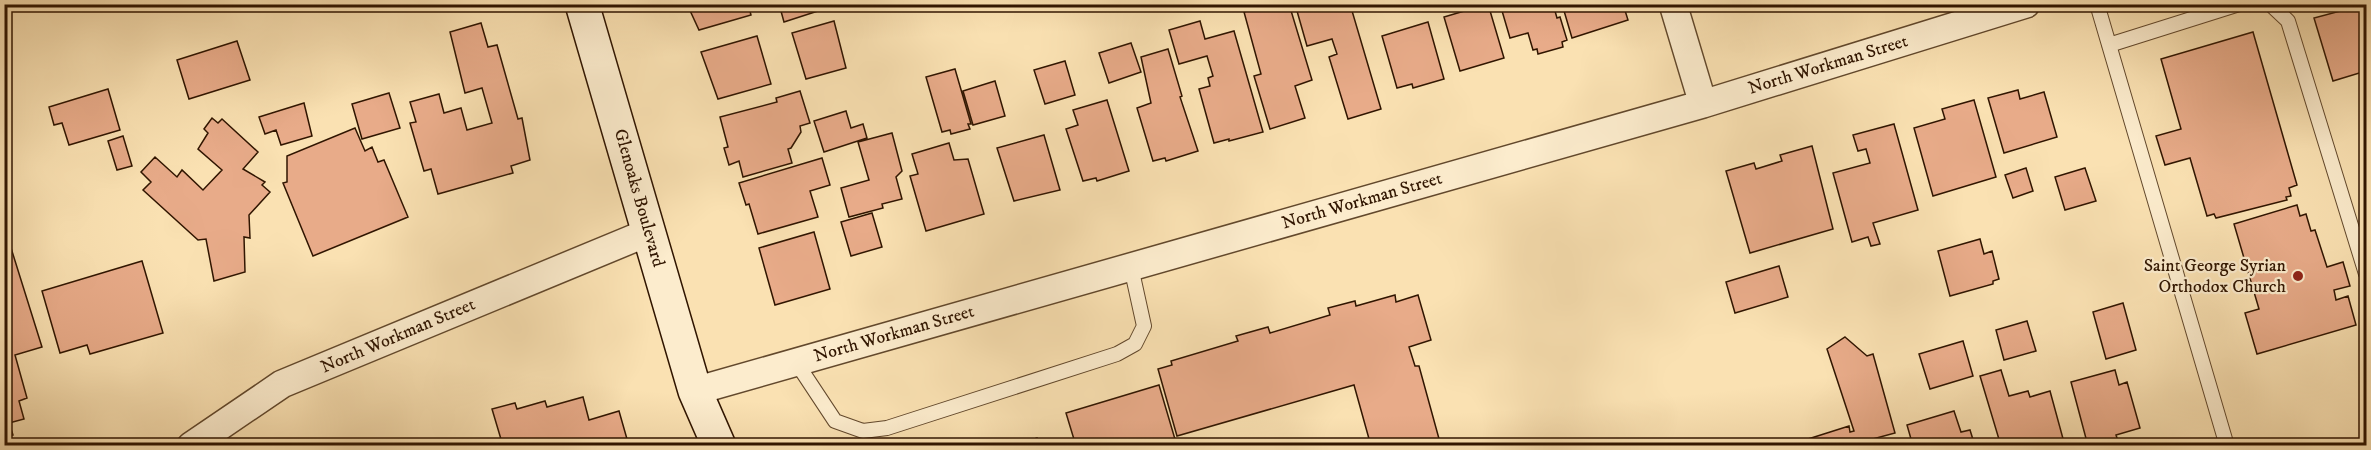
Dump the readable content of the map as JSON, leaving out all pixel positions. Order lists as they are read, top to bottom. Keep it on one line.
{"streets":{"main road":["Glenoaks Boulevard"],"street":["North Workman Street"]},"crossings":[["North Workman Street","Glenoaks Boulevard"]],"places":["Saint George Syrian Orthodox Church"]}
